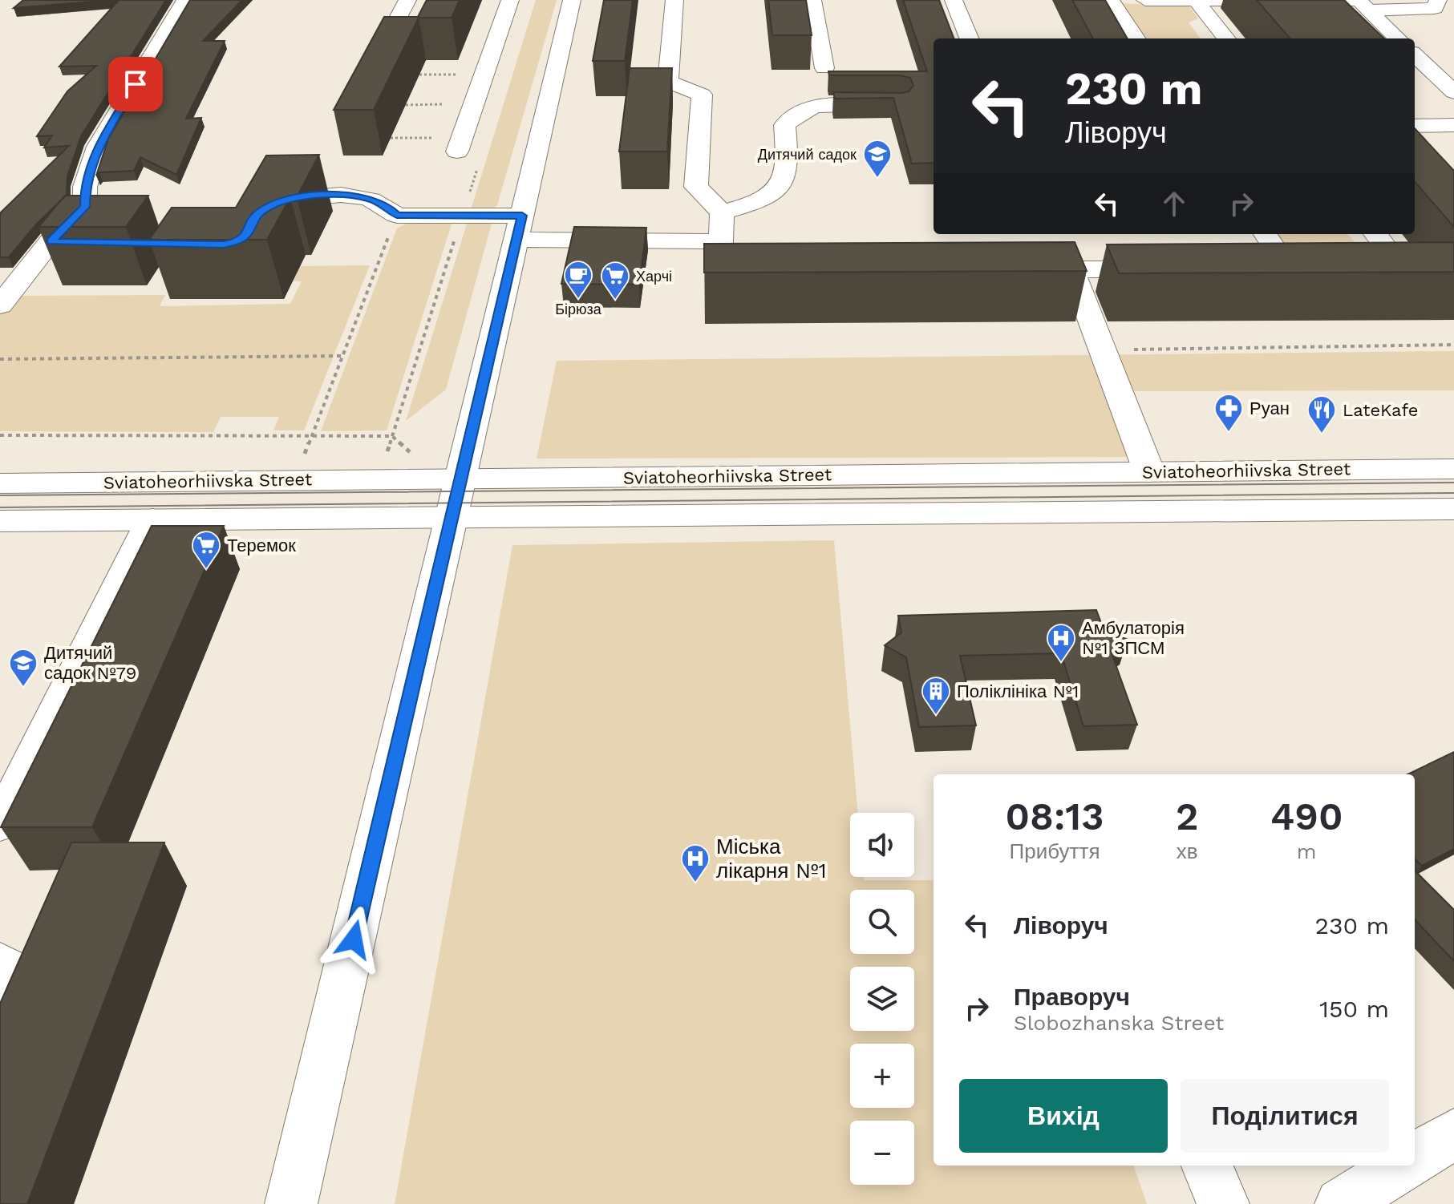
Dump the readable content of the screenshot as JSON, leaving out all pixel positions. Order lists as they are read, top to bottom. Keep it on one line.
{"streets":{"main road":["Sviatoheorhiivska Street"]},"places":{"school or university":["Дитячий садок","Дитячий садок №79"],"cafe":["Бірюза"],"supermarket":["Харчі","Теремок"],"pharmacy":["Руан"],"restaurant":["LateKafe"],"hospital":["Амбулаторія №1 ЗПСМ","Міська лікарня №1"],"building":["Поліклініка №1"]},"page":{"turn":["230 m","Ліворуч"],"eta":["08:13","Прибуття","2","хв","490","m"],"map_buttons":["+","−"],"list":[{"name":"Ліворуч","value":"230 m"},{"name":"Праворуч","note":"Slobozhanska Street","value":"150 m"}],"buttons":["Вихід","Поділитися"]}}
